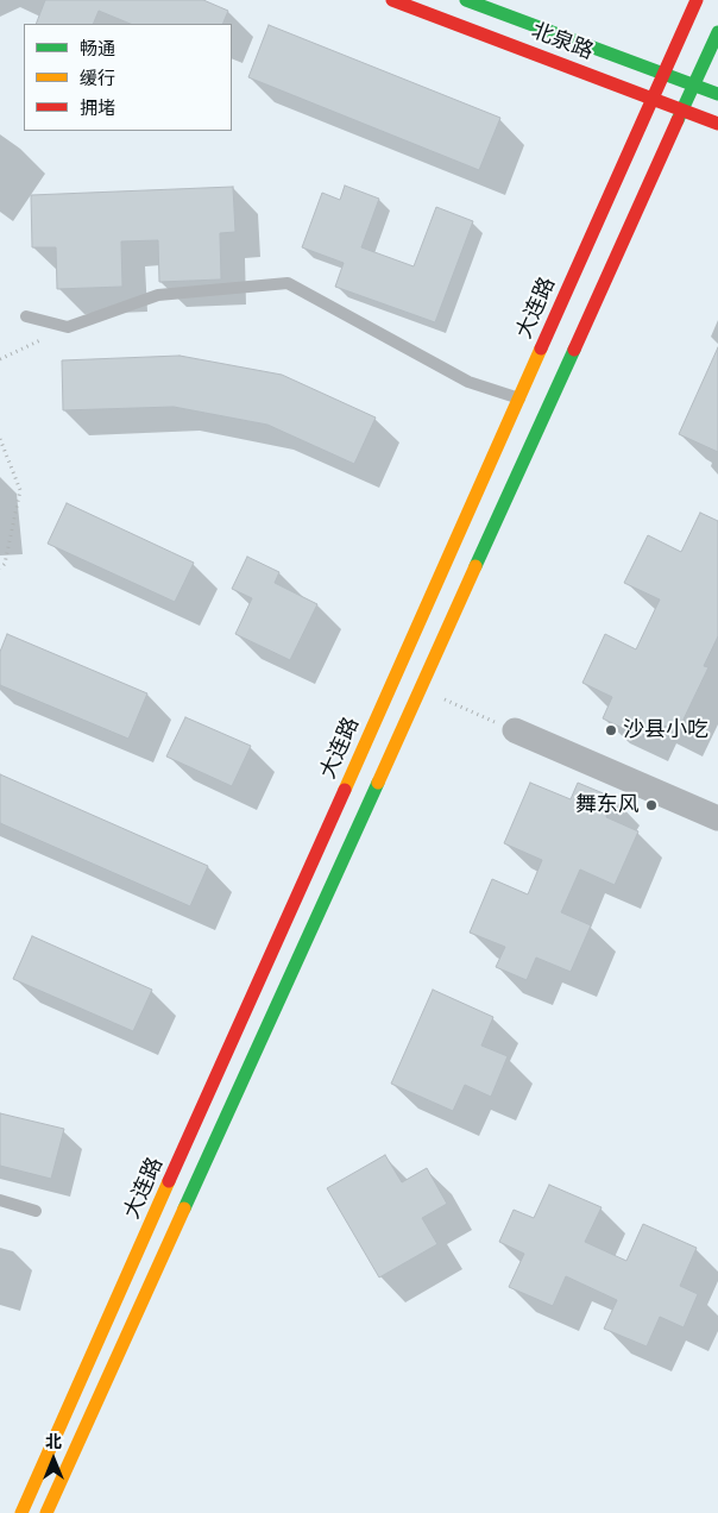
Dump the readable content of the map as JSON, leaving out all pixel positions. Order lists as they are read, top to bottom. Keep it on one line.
{"streets":{"street":["北泉路","大连路"]},"crossings":[["北泉路","大连路"]],"places":["沙县小吃","舞东风"],"legend":["畅通","缓行","拥堵"],"north":"top"}
